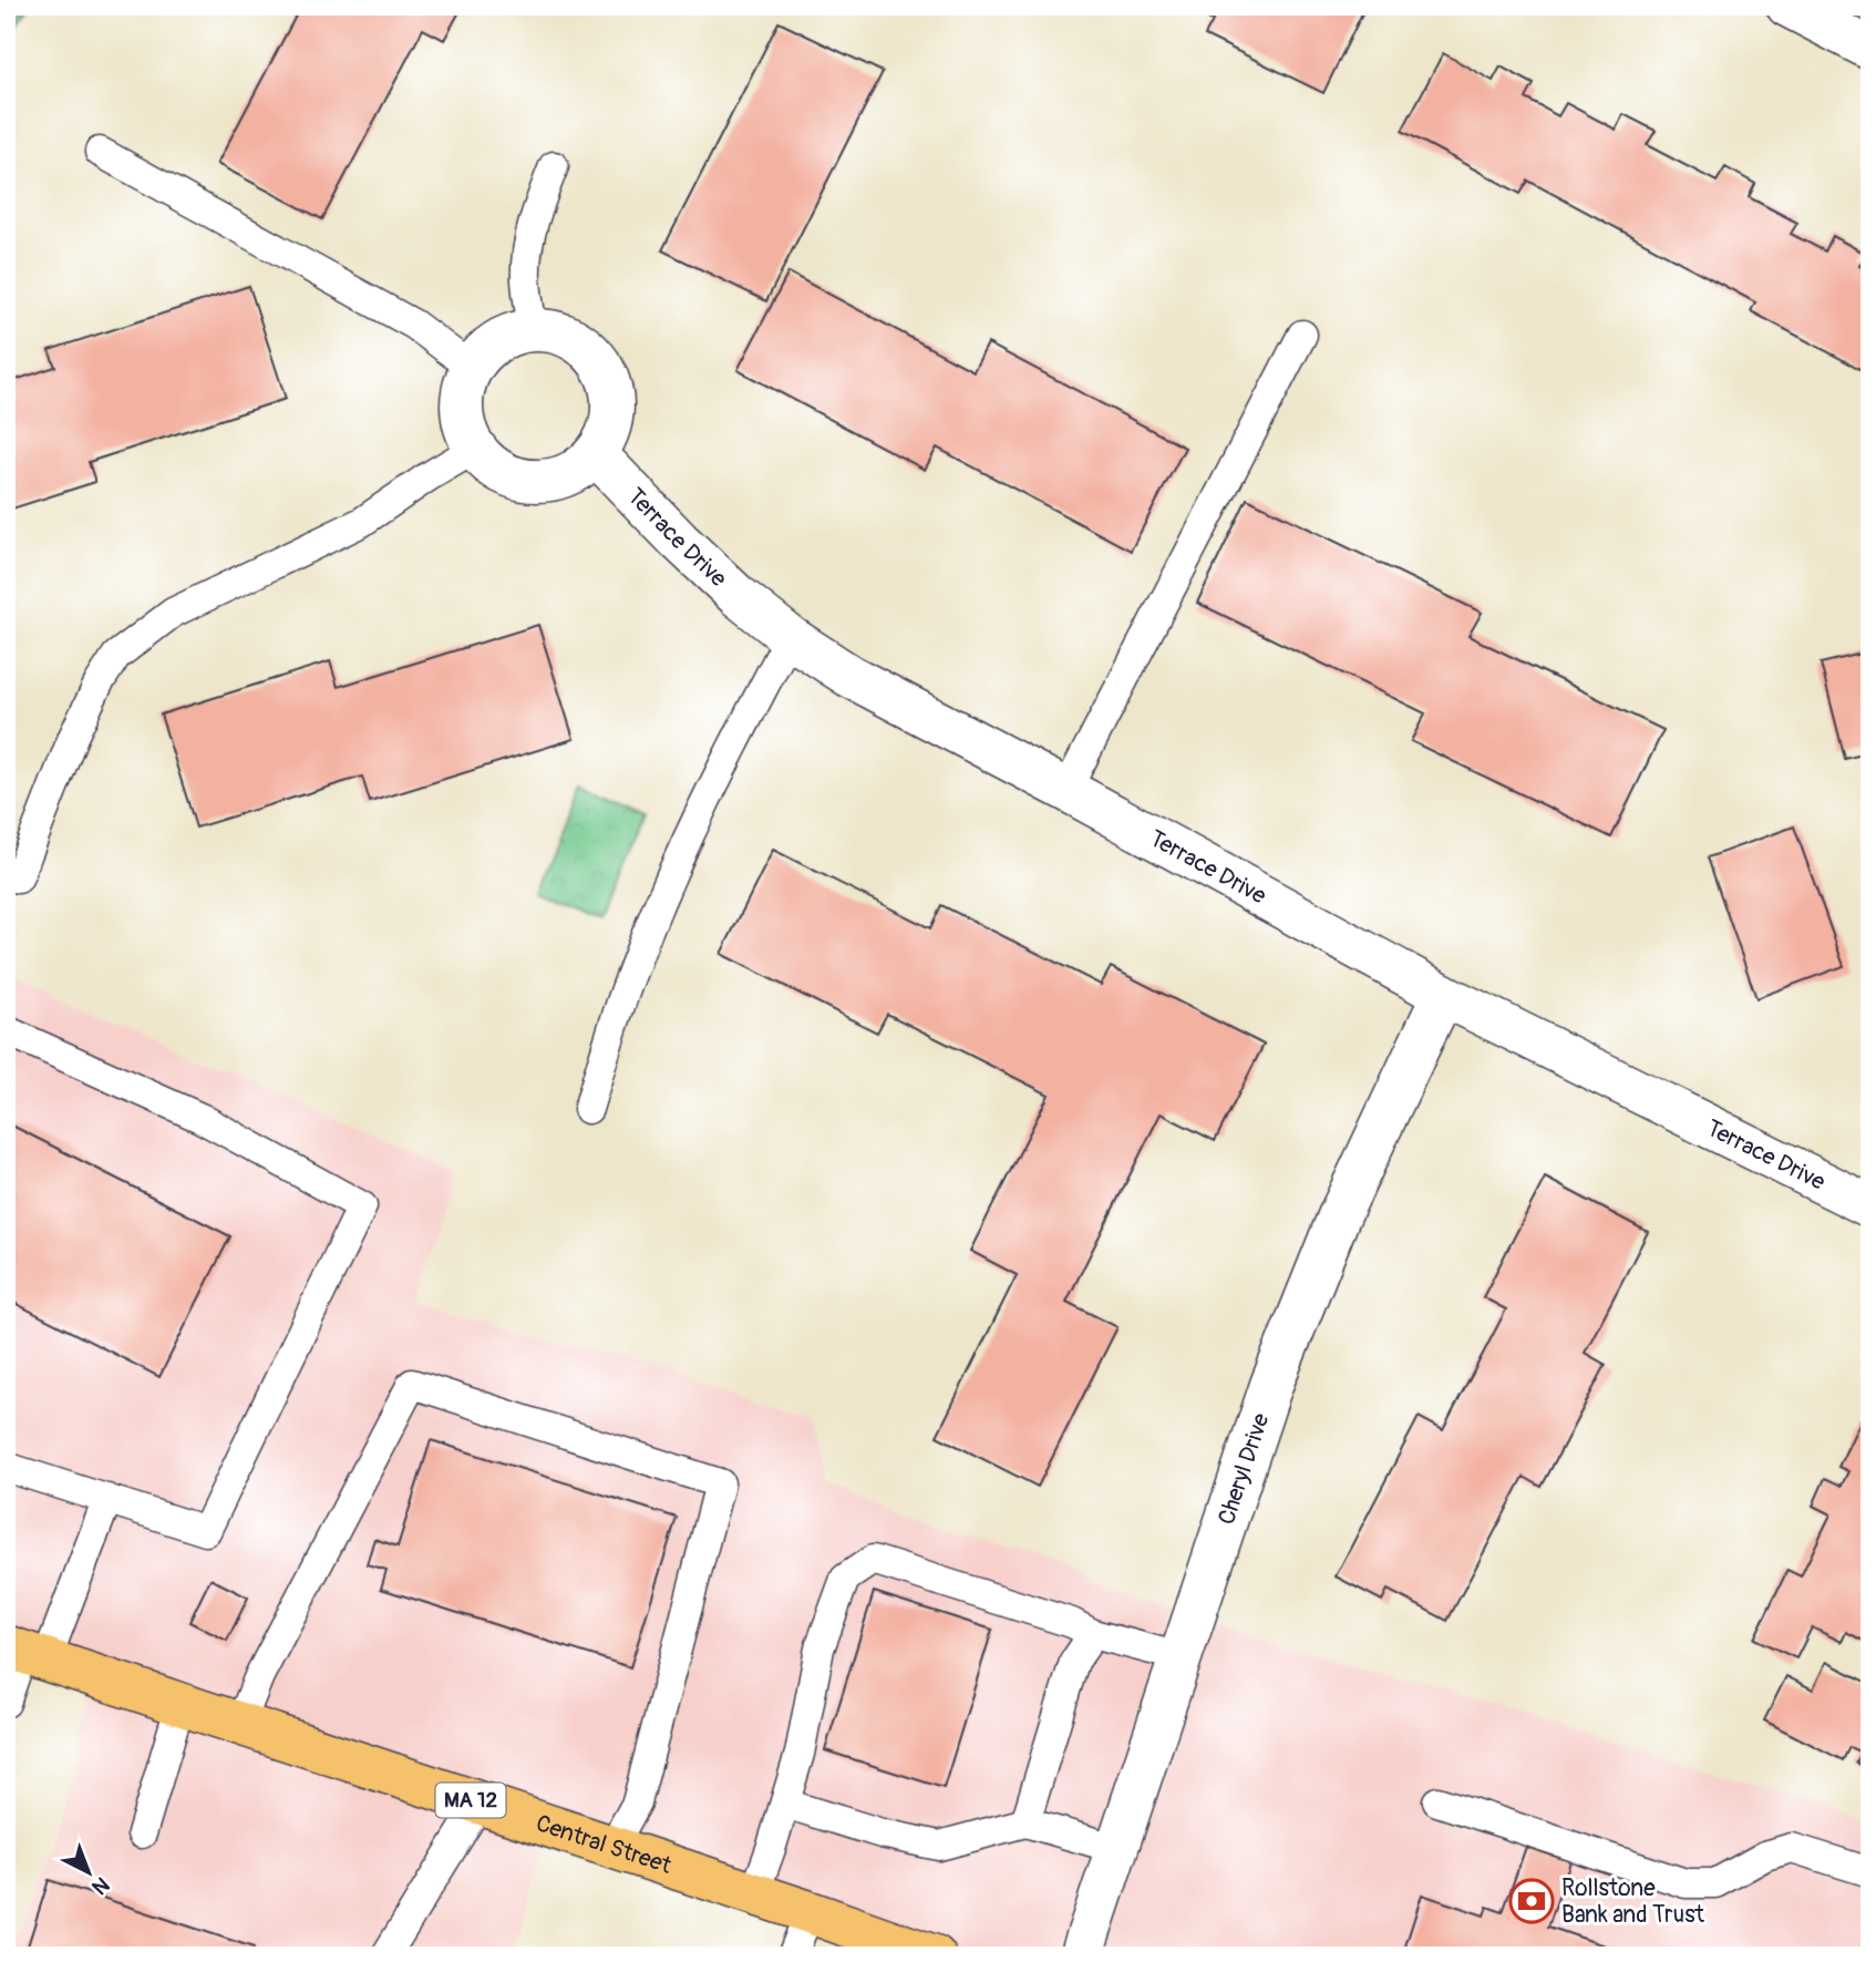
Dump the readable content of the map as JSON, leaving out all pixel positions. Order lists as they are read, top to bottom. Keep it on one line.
{"streets":{"main road":["MA 12","Central Street"],"street":["Terrace Drive","Cheryl Drive"]},"crossings":[["Terrace Drive","Cheryl Drive"]],"places":{"bank":["Rollstone Bank and Trust"]},"north":"bottom right"}
